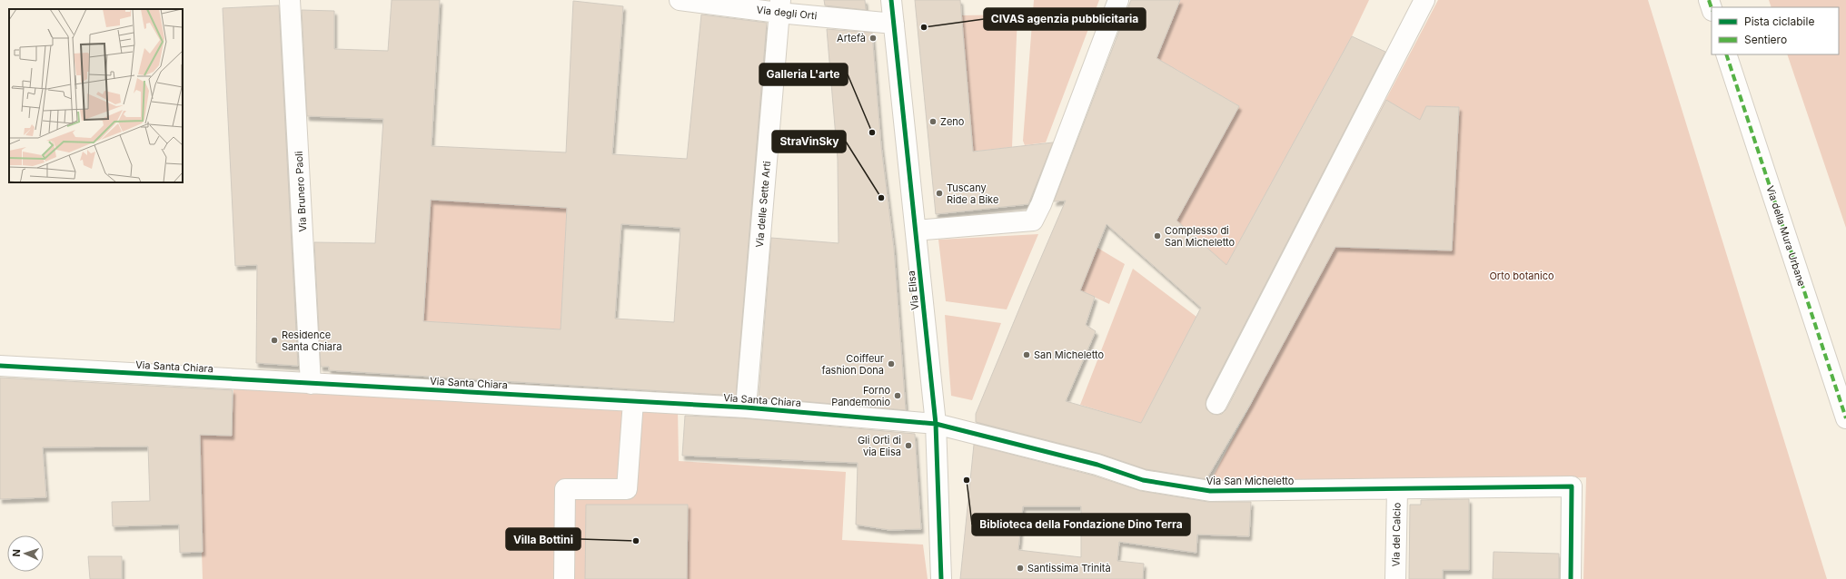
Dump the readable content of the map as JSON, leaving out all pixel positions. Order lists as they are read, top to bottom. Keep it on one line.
{"streets":{"street":["Via degli Orti","Via Brunero Paoli","Via delle Sette Arti","Via della Mura Urbane","Via Elisa","Via Santa Chiara","Via San Micheletto","Via del Calcio"]},"crossings":[["Via degli Orti","Via delle Sette Arti"],["Via degli Orti","Via Elisa"],["Via Brunero Paoli","Via Santa Chiara"],["Via delle Sette Arti","Via Santa Chiara"],["Via Elisa","Via Santa Chiara"],["Via Elisa","Via San Micheletto"],["Via Santa Chiara","Via San Micheletto"],["Via San Micheletto","Via del Calcio"]],"parks":["Orto botanico"],"places":["CIVAS agenzia pubblicitaria","Artefà","Zeno","Galleria L'arte","Tuscany Ride a Bike","StraVinSky","Complesso di San Micheletto","Residence Santa Chiara","San Micheletto","Coiffeur fashion Dona","Forno Pandemonio","Gli Orti di via Elisa","Biblioteca della Fondazione Dino Terra","Villa Bottini","Santissima Trinità"],"legend":["Pista ciclabile","Sentiero"],"north":"left"}
